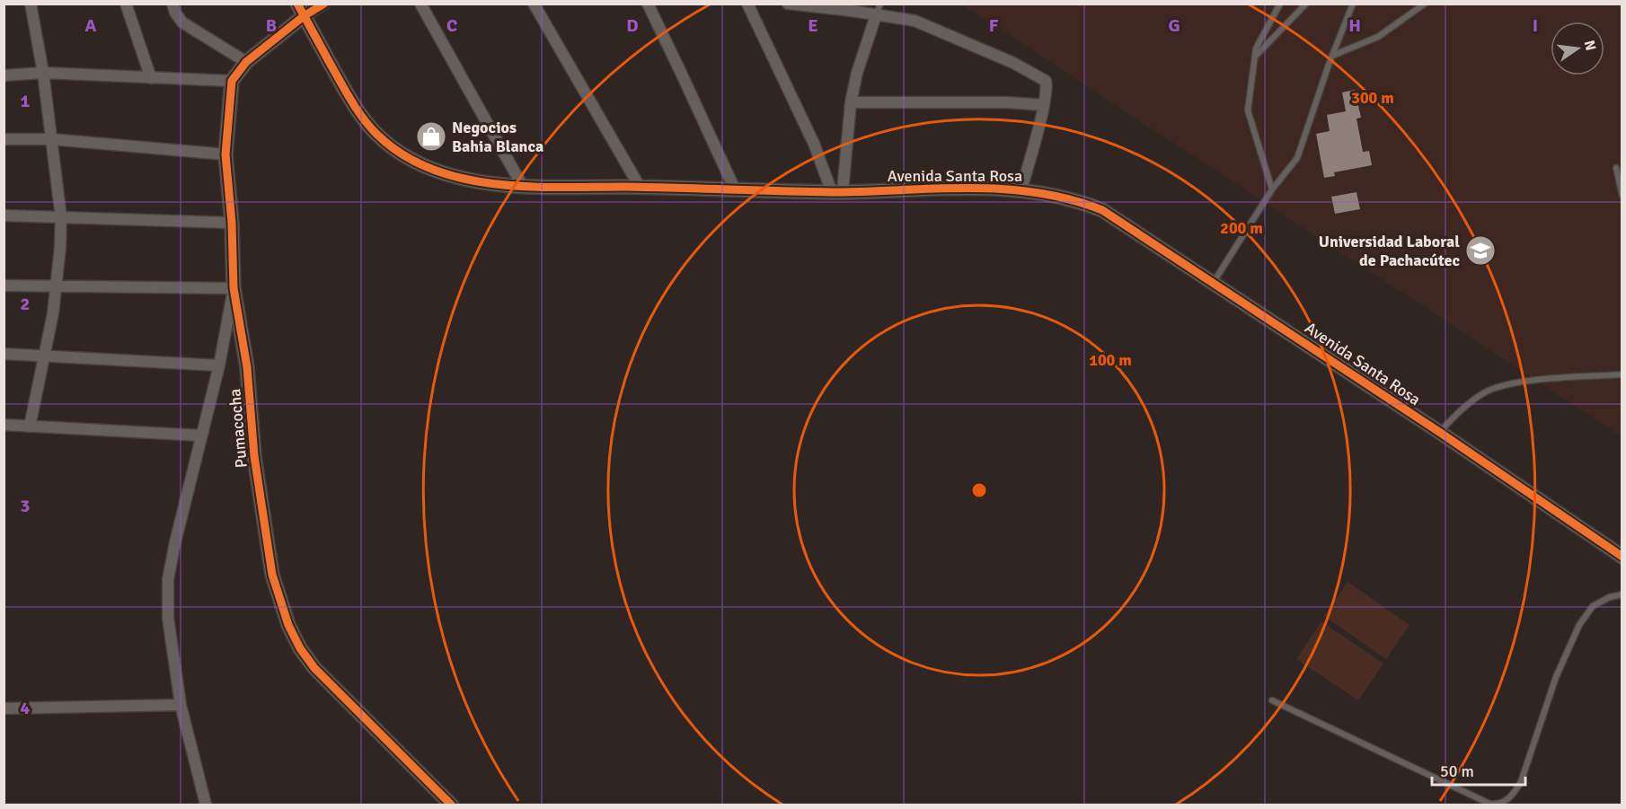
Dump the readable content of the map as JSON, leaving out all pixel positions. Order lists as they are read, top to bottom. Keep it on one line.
{"streets":{"street":["Avenida Santa Rosa","Pumacocha"]},"places":{"shop":["Negocios Bahia Blanca"],"school or university":["Universidad Laboral de Pachacútec"]},"scale_bar":"50 m","north":"right","grid":{"columns":["A","B","C","D","E","F","G","H","I"],"rows":["1","2","3","4"]},"rings":["300 m","200 m","100 m"]}
